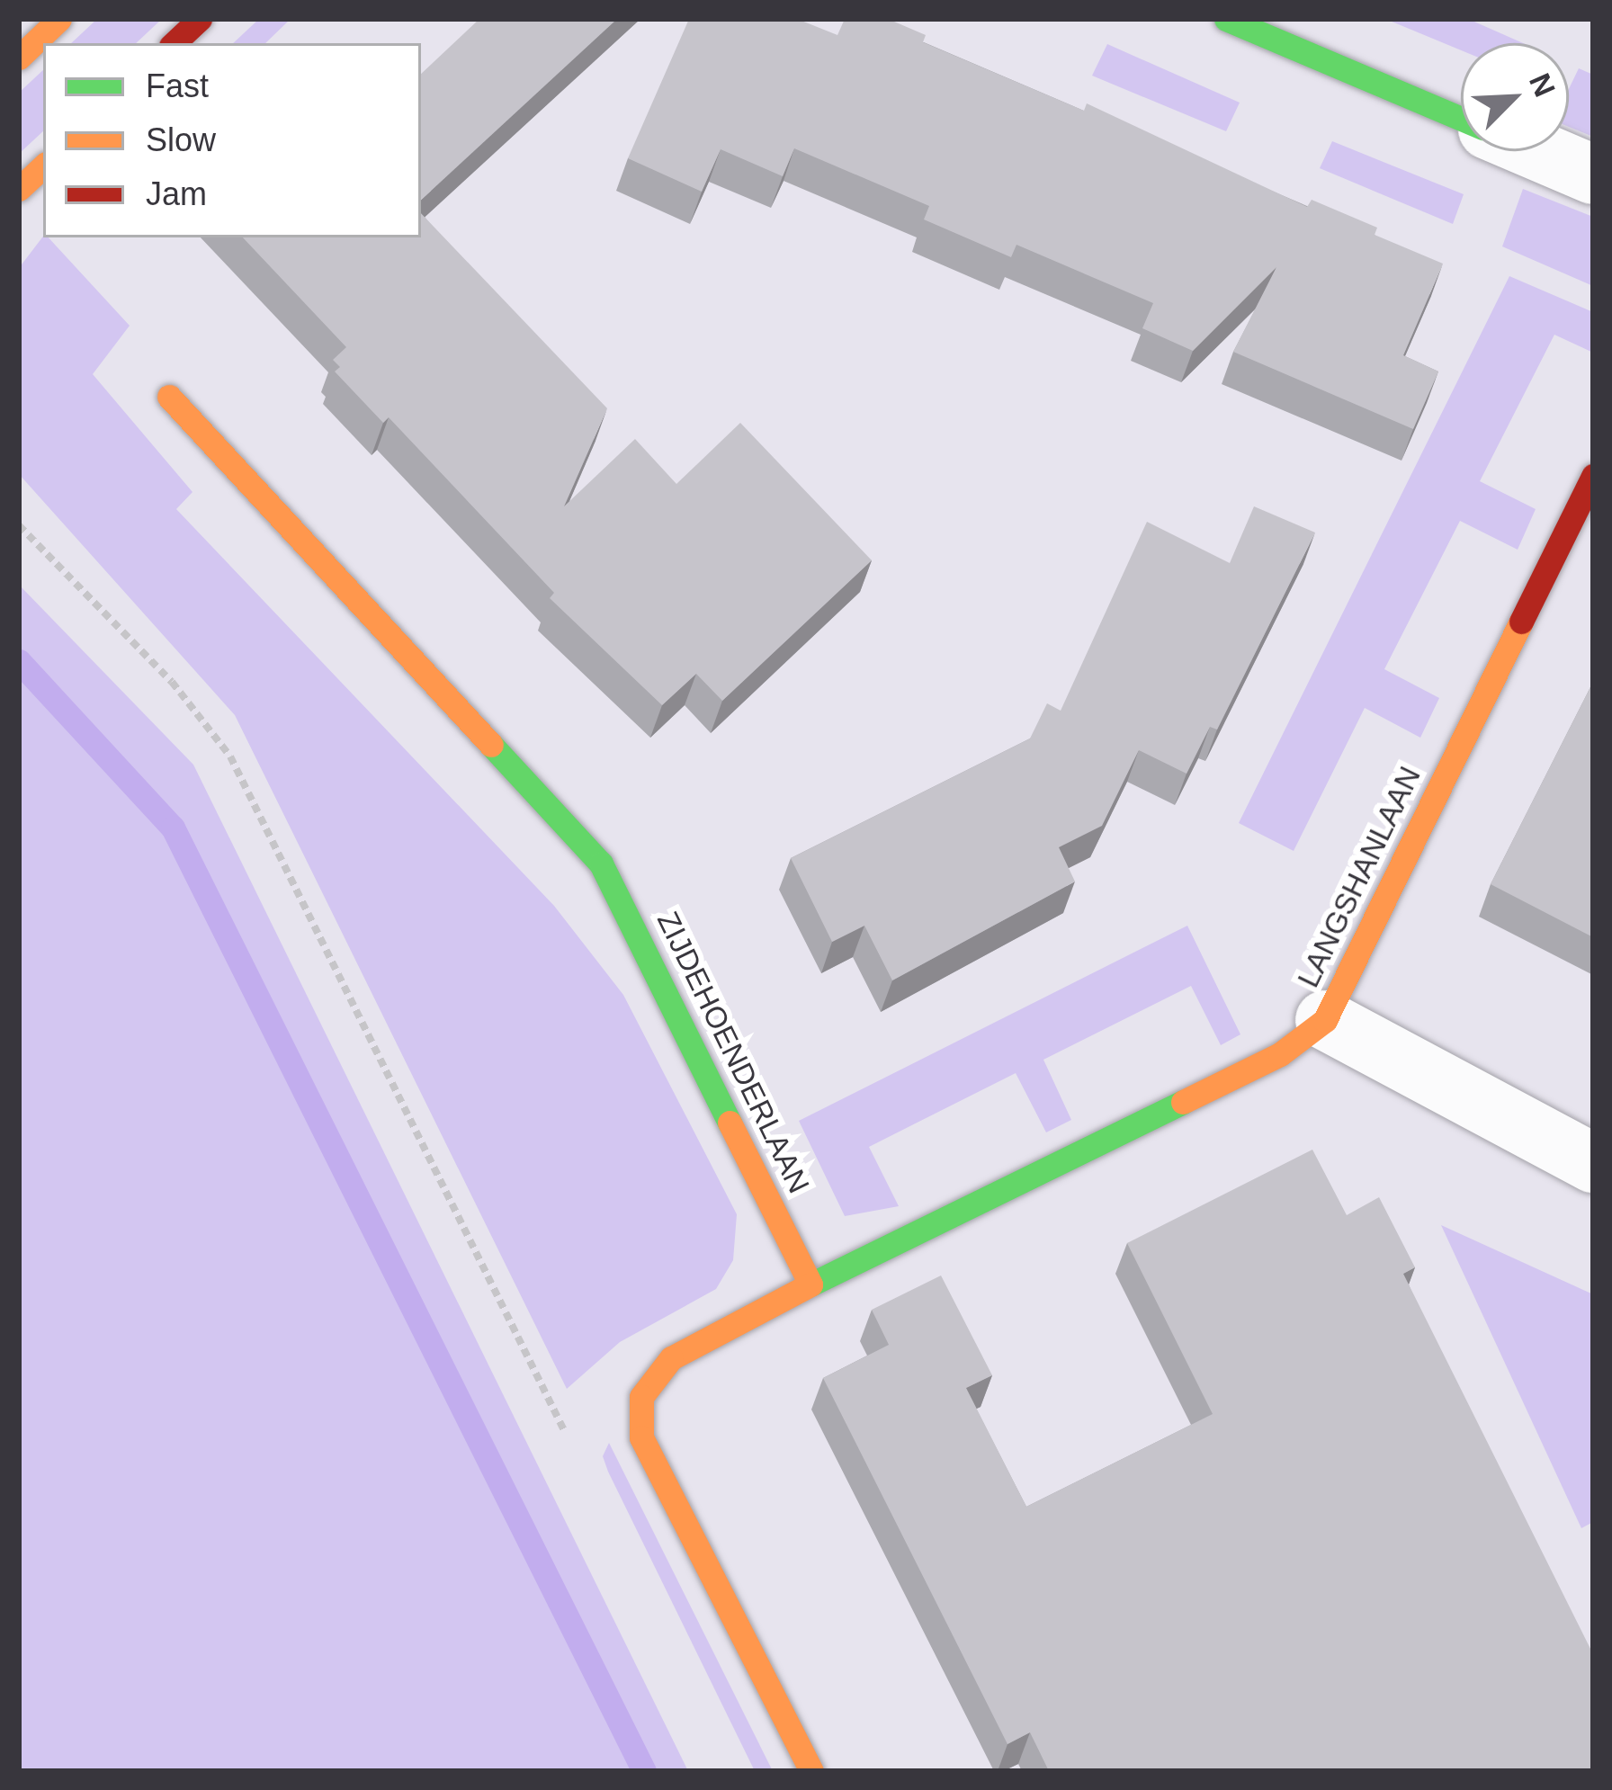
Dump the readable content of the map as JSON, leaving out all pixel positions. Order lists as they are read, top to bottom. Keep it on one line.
{"streets":{"street":["LANGSHANLAAN","ZIJDEHOENDERLAAN"]},"crossings":[["LANGSHANLAAN","ZIJDEHOENDERLAAN"]],"legend":["Fast","Slow","Jam"],"north":"top right"}
